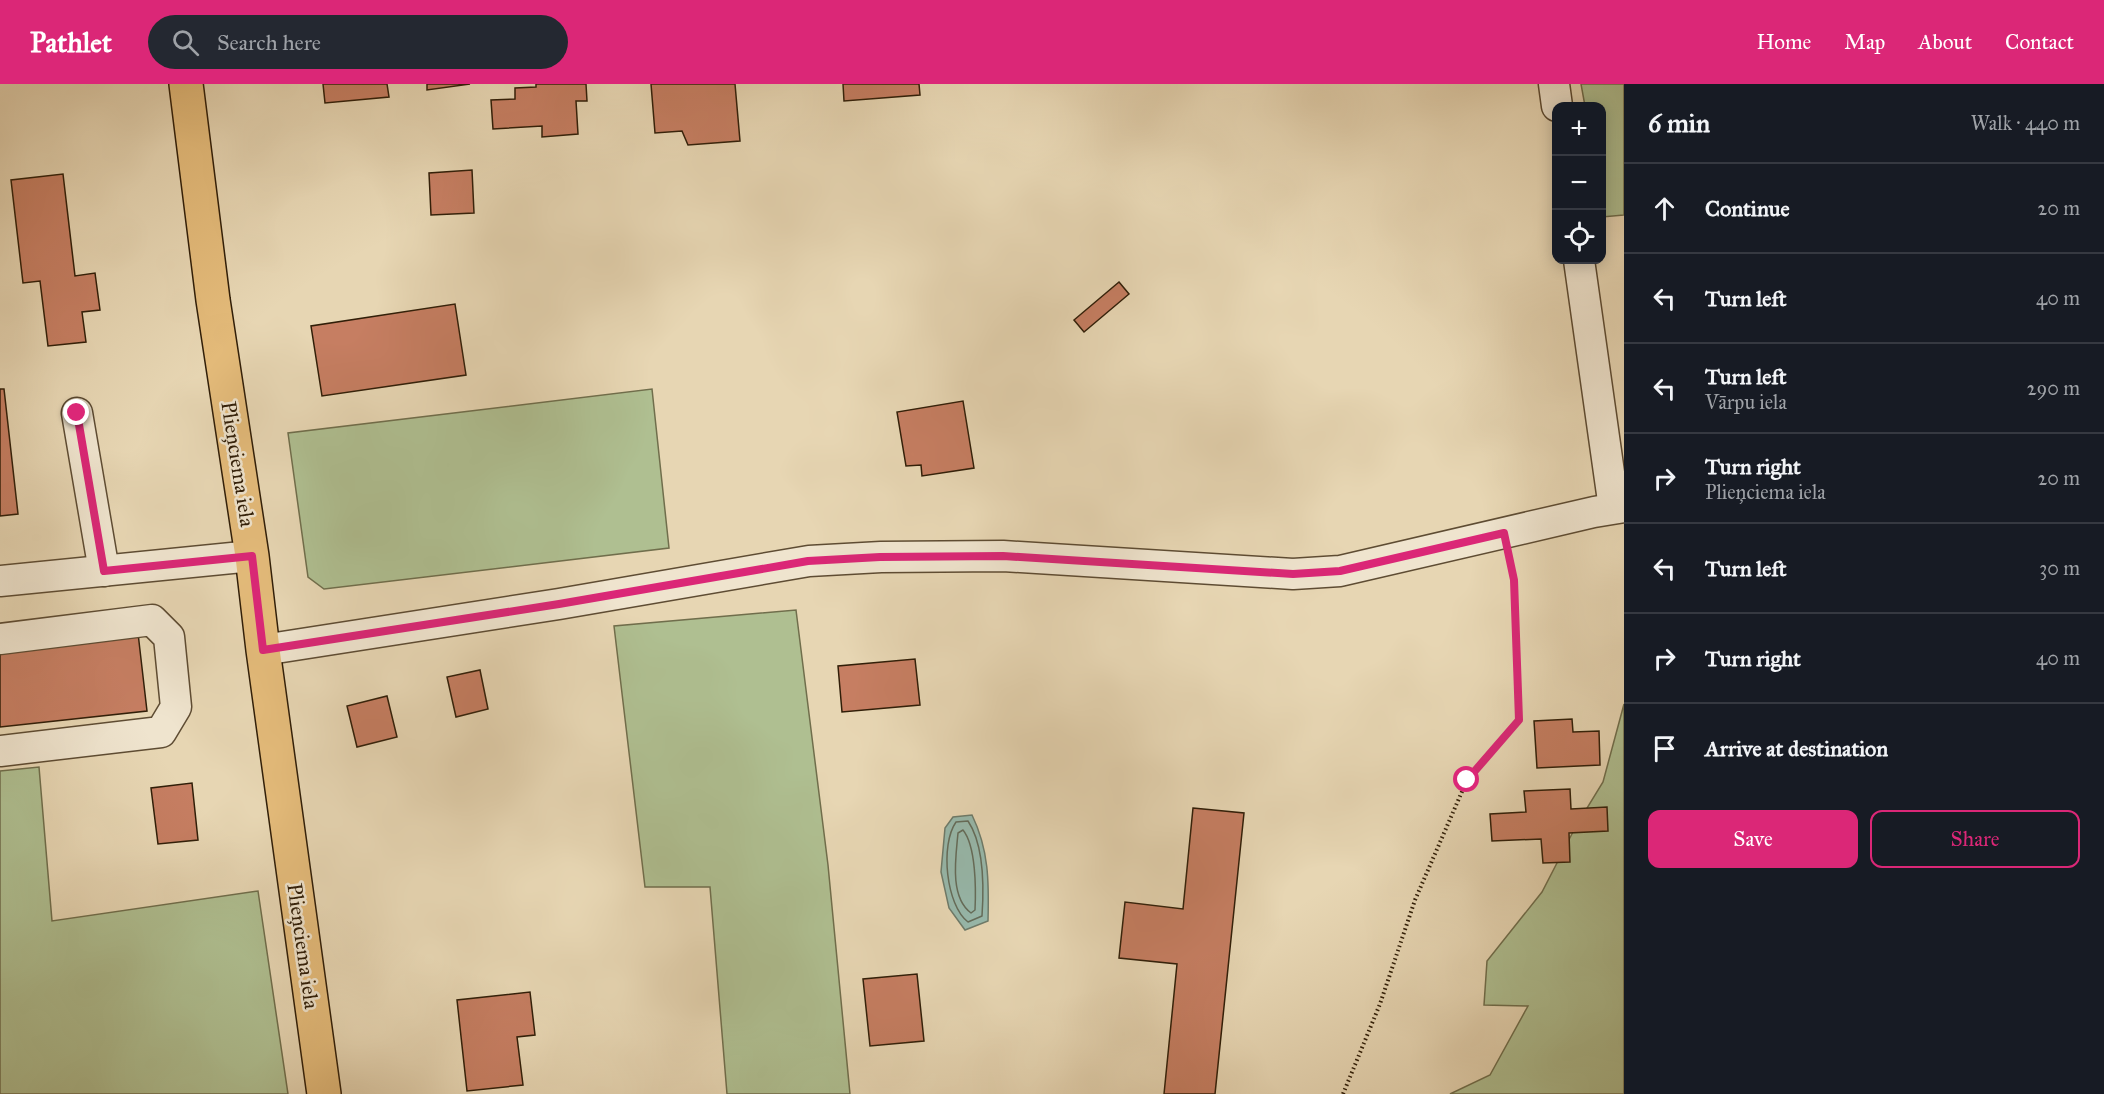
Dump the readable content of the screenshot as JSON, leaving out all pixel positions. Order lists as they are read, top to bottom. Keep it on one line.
{"streets":{"main road":["Plieņciema iela"]},"page":{"header":"Pathlet","search":"Search here","nav":["Home","Map","About","Contact"],"heading":["6 min","Walk · 440 m"],"map_buttons":["+","−"],"list":[["Continue","20 m"],["Turn left","40 m"],["Turn left","Vārpu iela","290 m"],["Turn right","Plieņciema iela","20 m"],["Turn left","30 m"],["Turn right","40 m"],"Arrive at destination"],"buttons":["Save","Share"]}}
